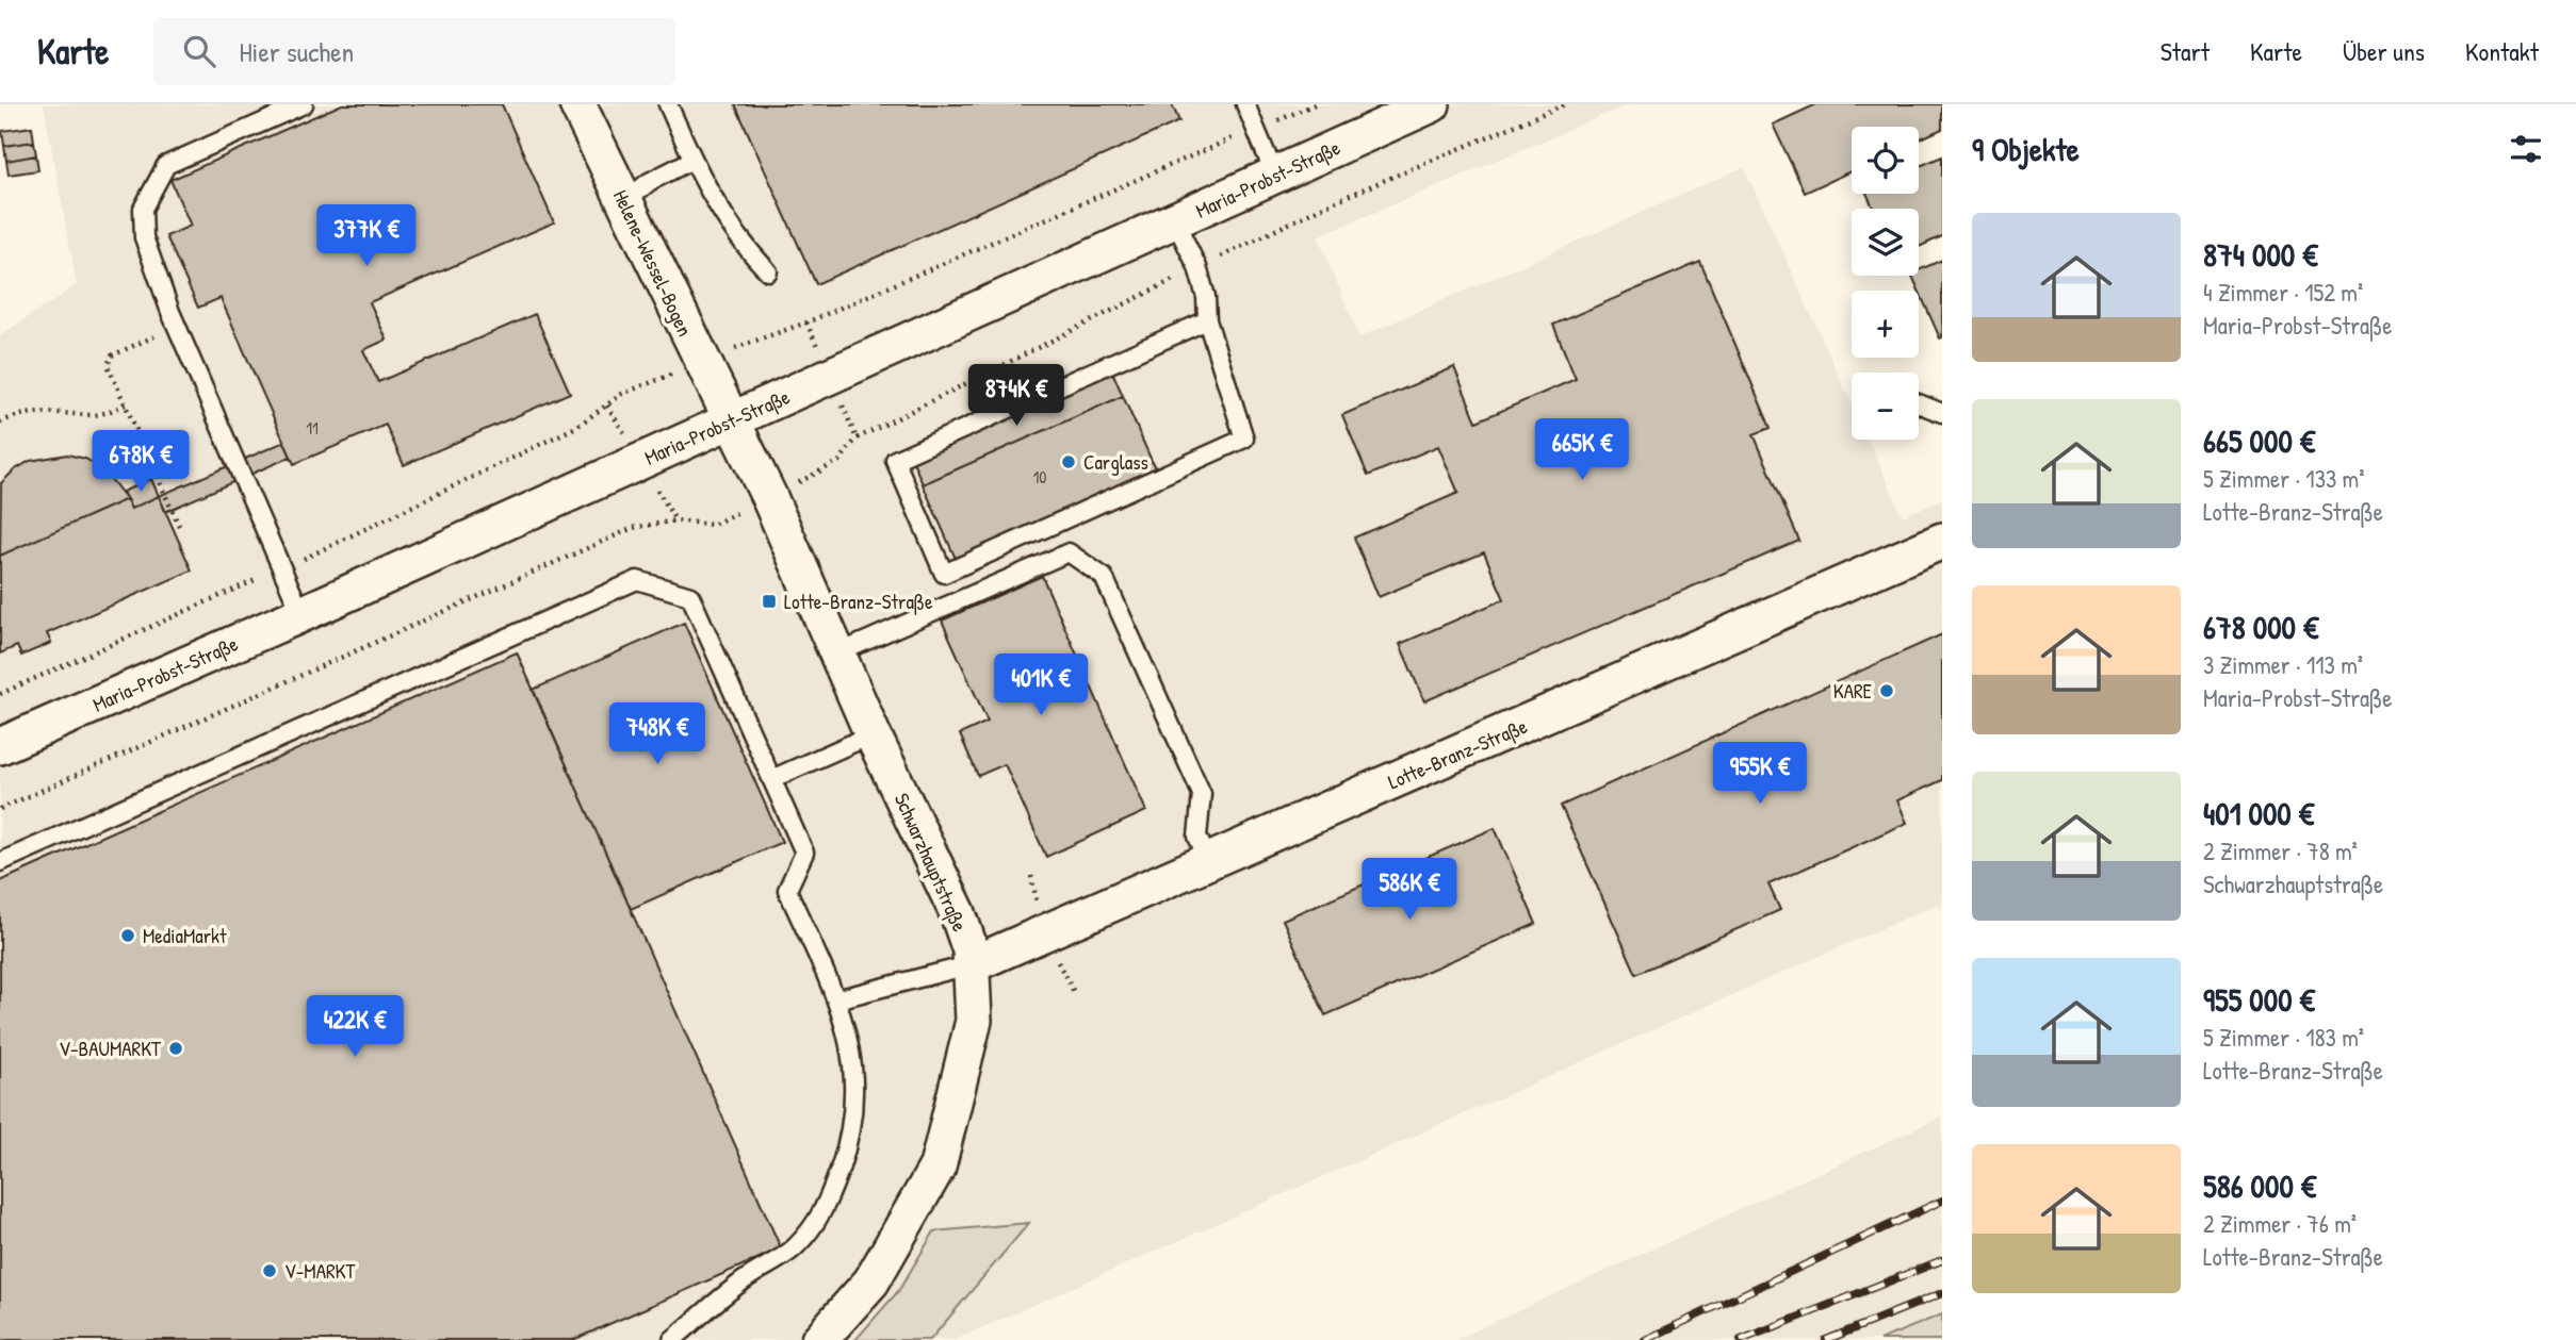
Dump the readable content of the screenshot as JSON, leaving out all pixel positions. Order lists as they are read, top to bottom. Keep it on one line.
{"streets":{"street":["Maria-Probst-Straße","Helene-Wessel-Bogen","Lotte-Branz-Straße","Schwarzhauptstraße"]},"crossings":[["Maria-Probst-Straße","Helene-Wessel-Bogen"],["Maria-Probst-Straße","Schwarzhauptstraße"],["Helene-Wessel-Bogen","Schwarzhauptstraße"],["Lotte-Branz-Straße","Schwarzhauptstraße"]],"places":{"other":["Carglass","KARE","MediaMarkt","V-BAUMARKT","V-MARKT"],"transit":["Lotte-Branz-Straße"]},"house_numbers":["11","10"],"page":{"header":"Karte","search":"Hier suchen","nav":["Start","Karte","Über uns","Kontakt"],"heading":"9 Objekte","map_buttons":["+","−"],"list":[{"name":"874 000 €","note":"4 Zimmer · 152 m² · Maria-Probst-Straße"},{"name":"665 000 €","note":"5 Zimmer · 133 m² · Lotte-Branz-Straße"},{"name":"678 000 €","note":"3 Zimmer · 113 m² · Maria-Probst-Straße"},{"name":"401 000 €","note":"2 Zimmer · 78 m² · Schwarzhauptstraße"},{"name":"955 000 €","note":"5 Zimmer · 183 m² · Lotte-Branz-Straße"},{"name":"586 000 €","note":"2 Zimmer · 76 m² · Lotte-Branz-Straße"}],"price":["377K €","874K €","665K €","678K €","401K €","748K €","955K €","586K €","422K €"]}}
